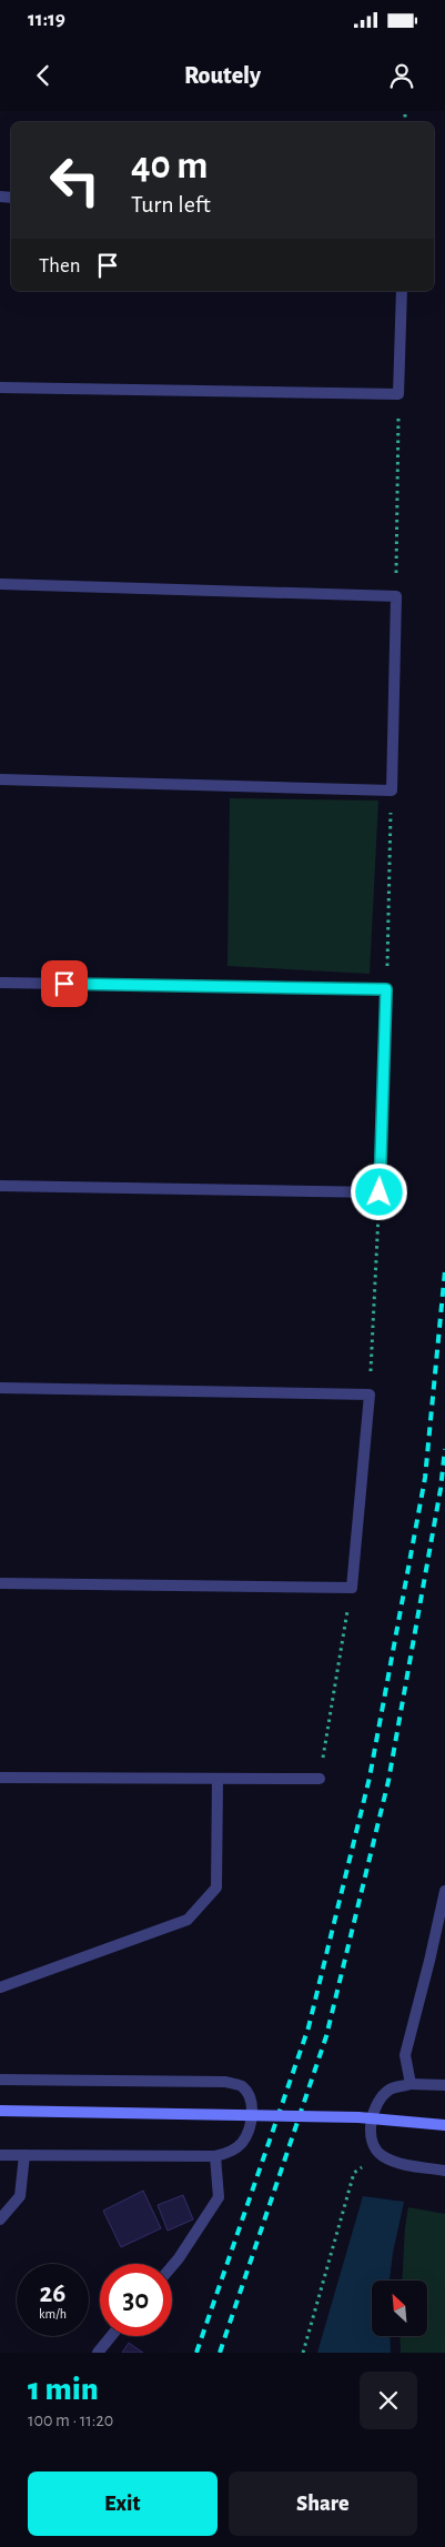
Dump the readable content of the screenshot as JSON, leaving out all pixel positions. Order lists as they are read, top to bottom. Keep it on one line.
{"north":"top left","page":{"status":"11:19","header":"Routely","turn":["40 m","Turn left"],"then":"Then","speed":"26 km/h","limit":"30","heading":["1 min","100 m · 11:20"],"buttons":["Exit","Share"]}}
